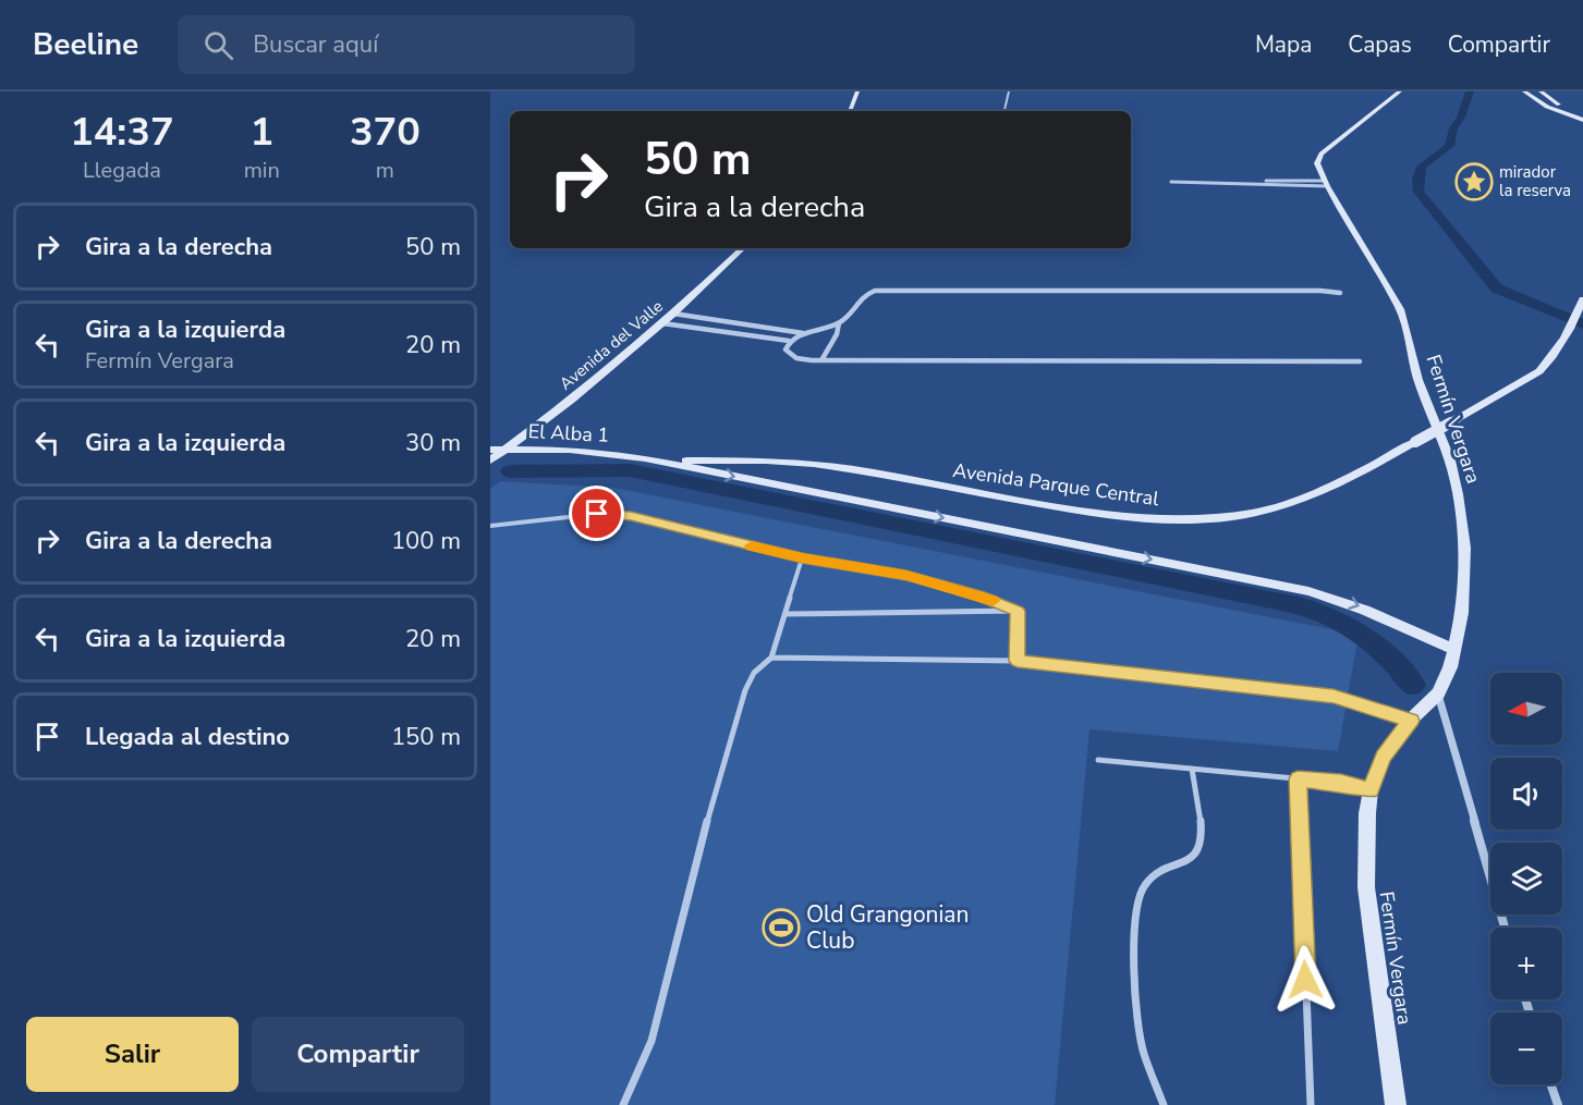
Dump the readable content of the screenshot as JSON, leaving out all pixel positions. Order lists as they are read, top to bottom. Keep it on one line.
{"streets":{"street":["Avenida del Valle","Fermín Vergara","El Alba 1","Avenida Parque Central"]},"crossings":[["Avenida del Valle","El Alba 1"],["El Alba 1","Avenida Parque Central"]],"places":{"place":["mirador la reserva"],"sports":["Old Grangonian Club"]},"north":"left","page":{"header":"Beeline","search":"Buscar aquí","nav":["Mapa","Capas","Compartir"],"eta":["14:37","Llegada","1","min","370","m"],"turn":["50 m","Gira a la derecha"],"list":[{"name":"Gira a la derecha","value":"50 m"},{"name":"Gira a la izquierda","note":"Fermín Vergara","value":"20 m"},{"name":"Gira a la izquierda","value":"30 m"},{"name":"Gira a la derecha","value":"100 m"},{"name":"Gira a la izquierda","value":"20 m"},{"name":"Llegada al destino","value":"150 m"}],"map_buttons":["+","−"],"buttons":["Salir","Compartir"]}}
